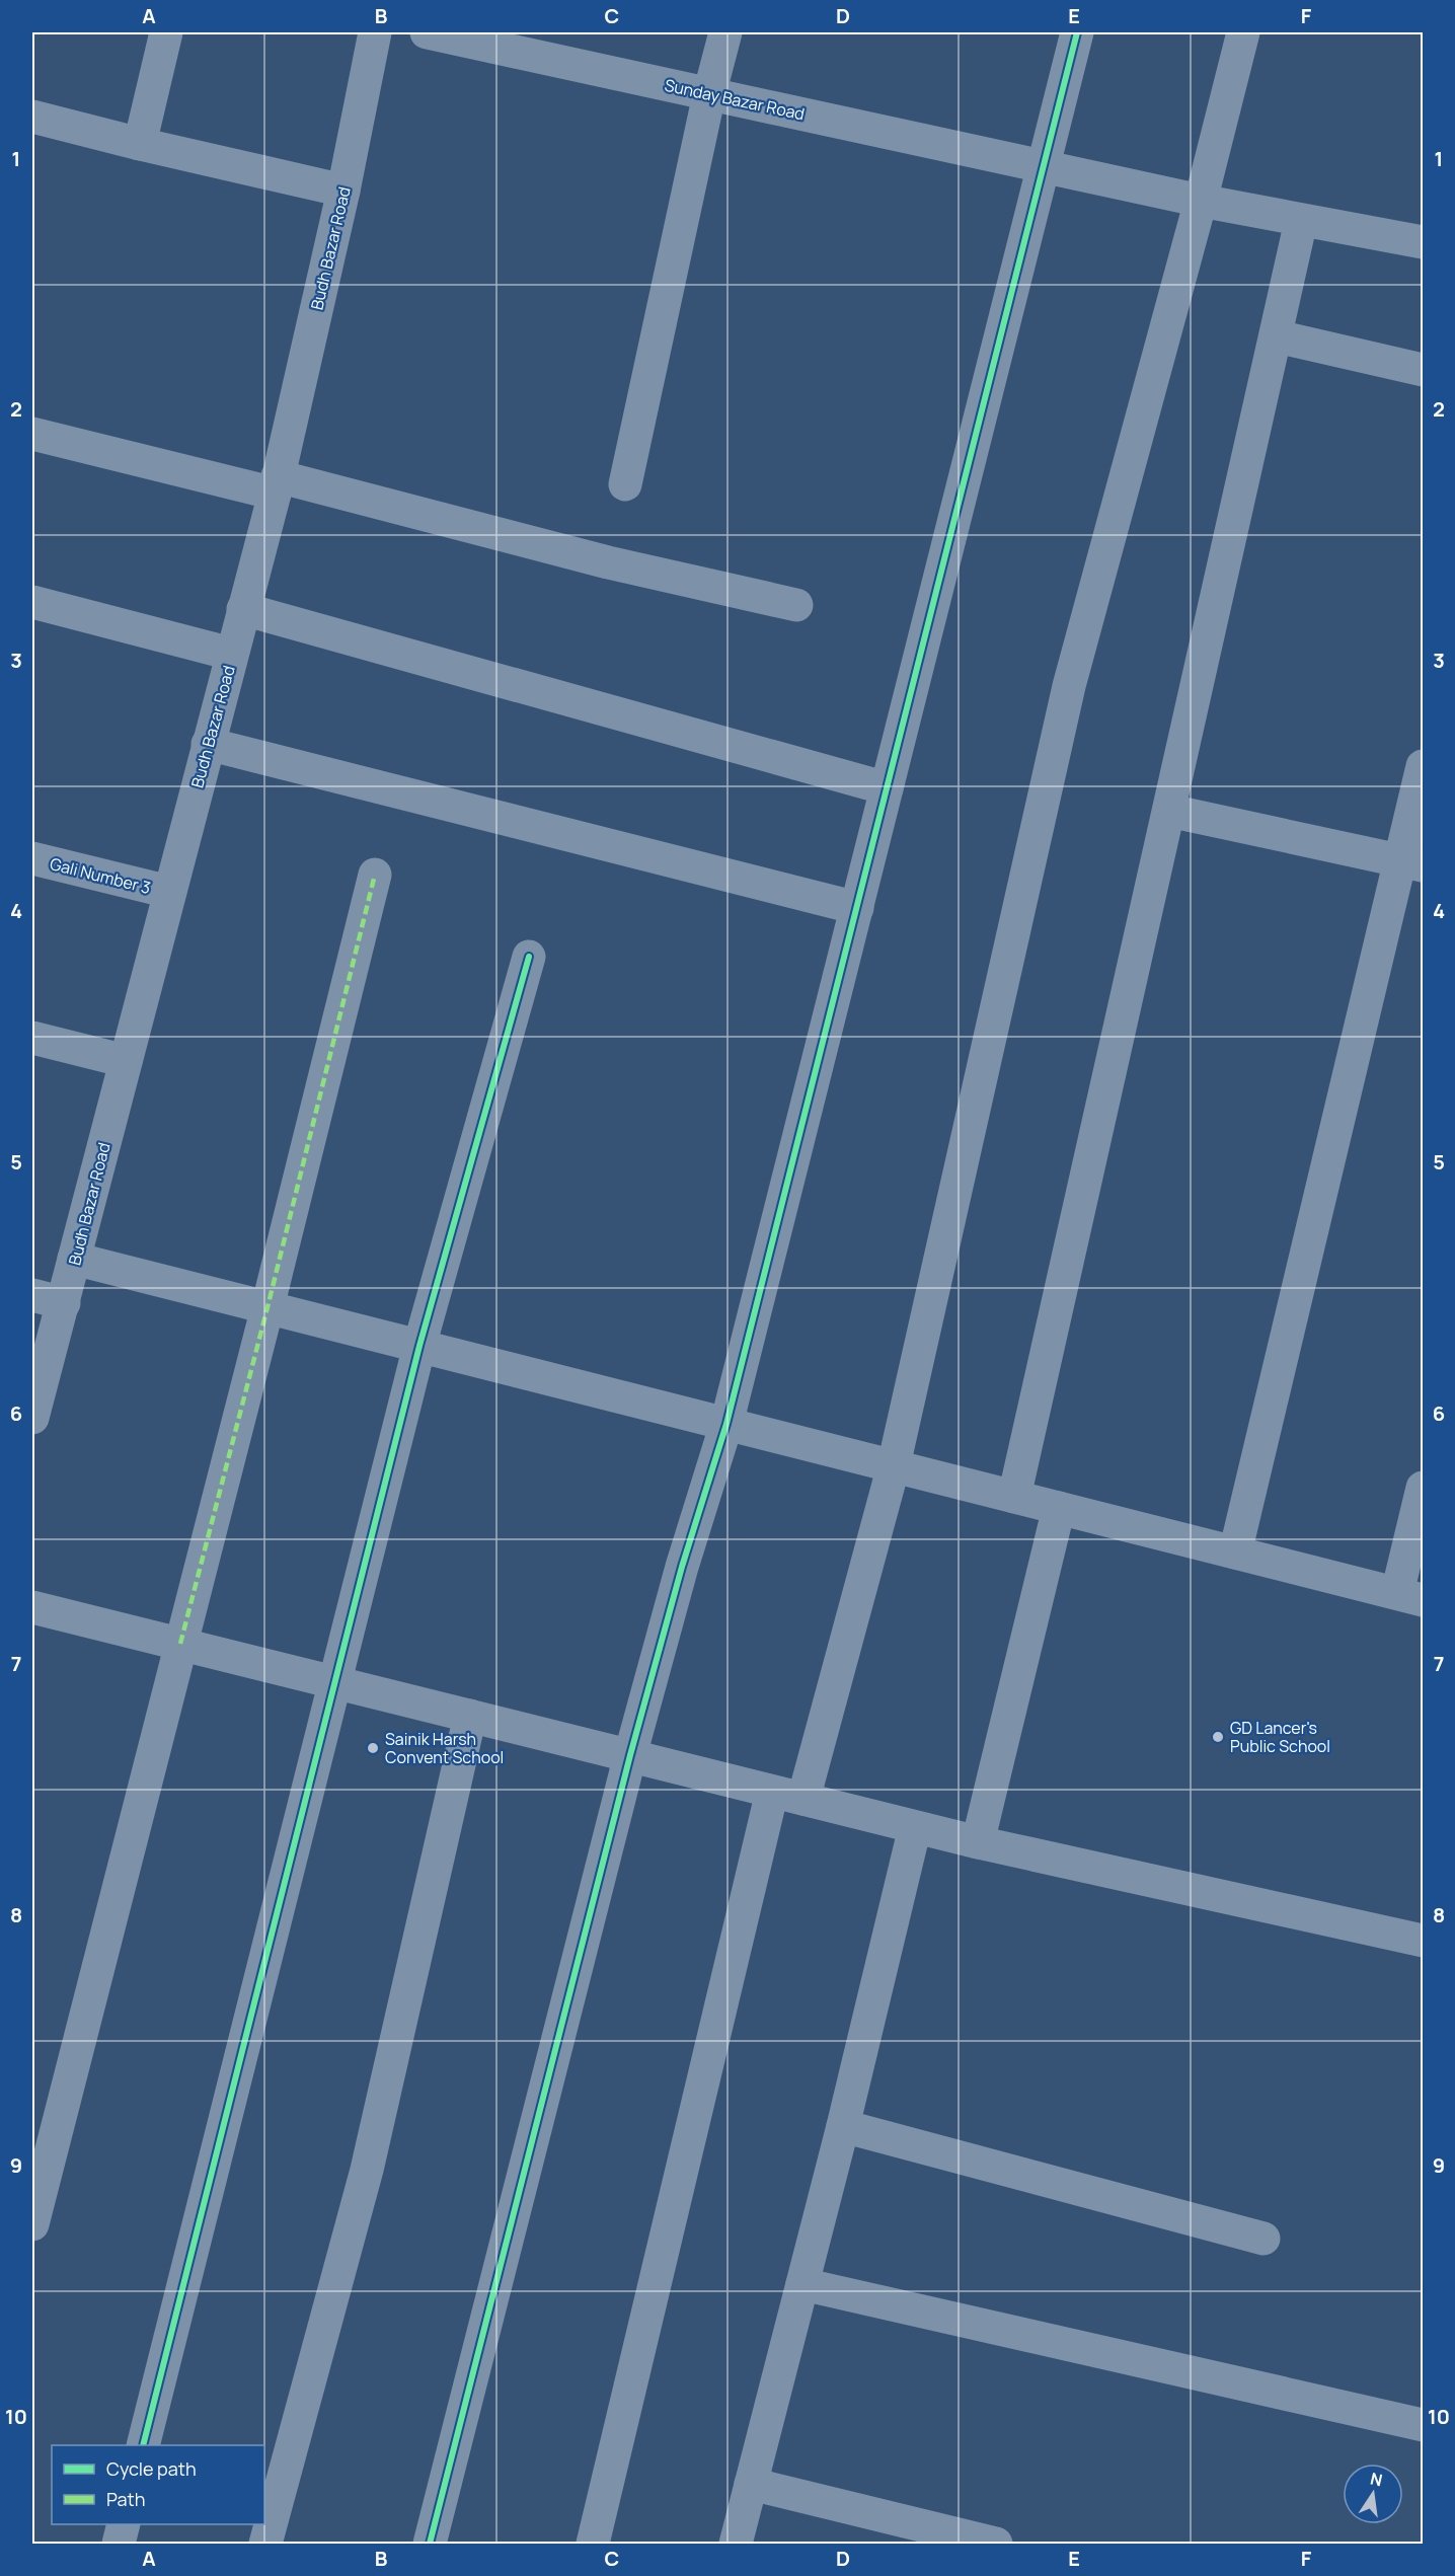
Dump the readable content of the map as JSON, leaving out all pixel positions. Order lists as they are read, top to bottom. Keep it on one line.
{"streets":{"street":["Sunday Bazar Road","Budh Bazar Road","Gali Number 3"]},"crossings":[["Budh Bazar Road","Gali Number 3"]],"places":["GD Lancer's Public School","Sainik Harsh Convent School"],"legend":["Cycle path","Path"],"north":"top","grid":{"columns":["A","B","C","D","E","F"],"rows":["1","2","3","4","5","6","7","8","9","10"]}}
